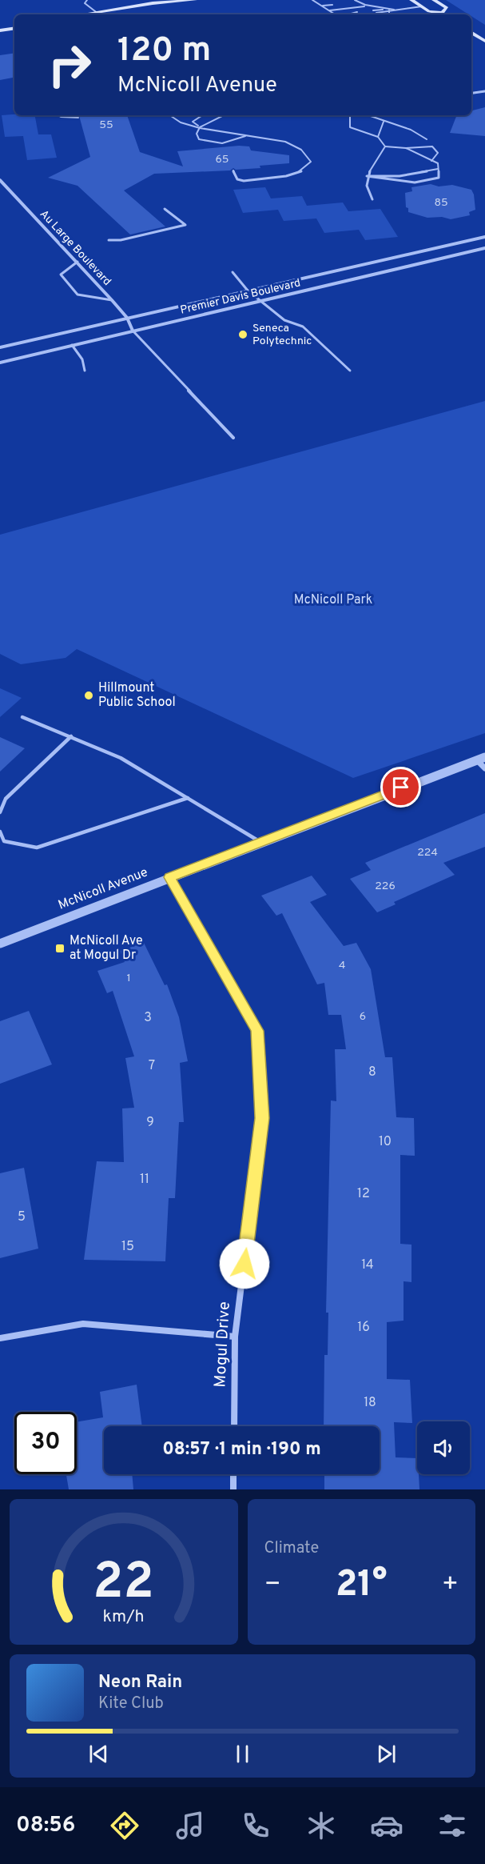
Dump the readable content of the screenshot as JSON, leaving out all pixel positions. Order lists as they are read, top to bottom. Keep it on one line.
{"streets":{"street":["Au Large Boulevard","Premier Davis Boulevard","McNicoll Avenue","Mogul Drive"]},"crossings":[["Au Large Boulevard","Premier Davis Boulevard"],["McNicoll Avenue","Mogul Drive"]],"parks":["McNicoll Park"],"places":{"other":["Seneca Polytechnic","Hillmount Public School"],"transit":["McNicoll Ave at Mogul Dr"]},"house_numbers":["55","65","85","224","226","4","1","6","3","7","8","9","10","11","12","5","15","14","16","18"],"page":{"turn":["120 m","McNicoll Avenue"],"limit":"30","trip":"08:57 · 1 min · 190 m","tile":"Climate","heat":["−","21°","+"],"song":["Neon Rain","Kite Club"],"tabs":"08:56","gauge":["22","km/h"]}}
